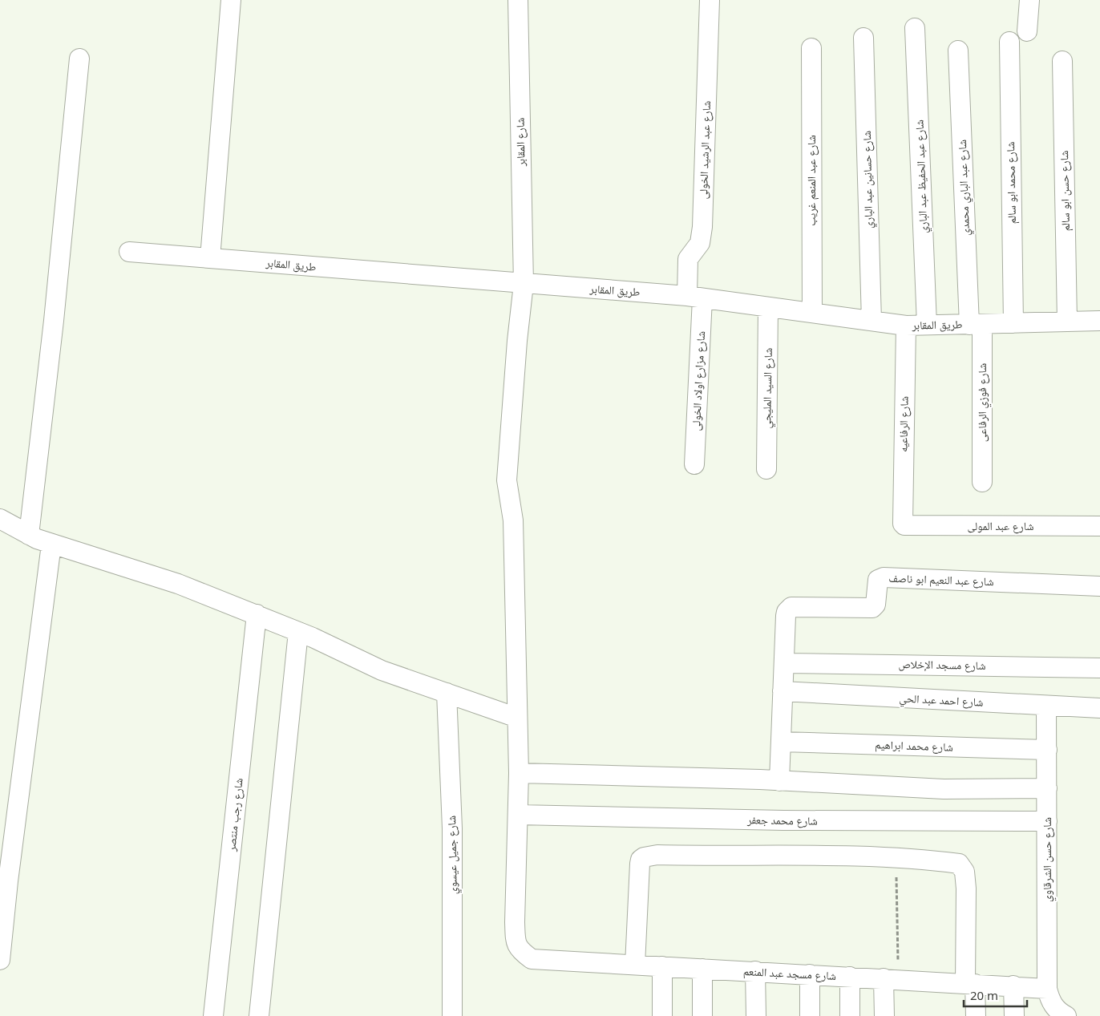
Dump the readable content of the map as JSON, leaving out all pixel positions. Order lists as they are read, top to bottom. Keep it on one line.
{"streets":{"street":["شارع المقابر","شارع عبد الرشيد الخولى","شارع عبد الحفيظ عبد الباري","شارع حسانين عبد الباري","شارع عبد المنعم غريب","شارع محمد ابو سالم","شارع عبد الباري محمدي","شارع حسن ابو سالم","طريق المقابر","شارع مزارع اولاد الخولى","شارع السيد المليجي","شارع فوزي الرفاعى","شارع الرفاعيه","شارع عبد المولى","شارع عبد النعيم ابو ناصف","شارع مسجد الإخلاص","شارع احمد عبد الحي","شارع محمد ابراهيم","شارع رجب منتصر","شارع محمد جعفر","شارع جميل عيسوي","شارع حسن الشرقاوي","شارع مسجد عبد المنعم"]},"crossings":[["شارع المقابر","طريق المقابر"],["شارع المقابر","شارع محمد جعفر"],["شارع المقابر","شارع مسجد عبد المنعم"],["شارع عبد الرشيد الخولى","طريق المقابر"],["شارع عبد الرشيد الخولى","شارع مزارع اولاد الخولى"],["شارع عبد الحفيظ عبد الباري","طريق المقابر"],["شارع حسانين عبد الباري","طريق المقابر"],["شارع عبد المنعم غريب","طريق المقابر"],["شارع محمد ابو سالم","طريق المقابر"],["شارع عبد الباري محمدي","طريق المقابر"],["شارع عبد الباري محمدي","شارع فوزي الرفاعى"],["شارع حسن ابو سالم","طريق المقابر"],["طريق المقابر","شارع مزارع اولاد الخولى"],["طريق المقابر","شارع السيد المليجي"],["طريق المقابر","شارع فوزي الرفاعى"],["طريق المقابر","شارع الرفاعيه"],["شارع الرفاعيه","شارع عبد المولى"],["شارع عبد النعيم ابو ناصف","شارع مسجد الإخلاص"],["شارع عبد النعيم ابو ناصف","شارع احمد عبد الحي"],["شارع عبد النعيم ابو ناصف","شارع محمد ابراهيم"],["شارع احمد عبد الحي","شارع حسن الشرقاوي"],["شارع محمد ابراهيم","شارع حسن الشرقاوي"],["شارع محمد جعفر","شارع حسن الشرقاوي"],["شارع حسن الشرقاوي","شارع مسجد عبد المنعم"]],"scale_bar":"20 m"}
